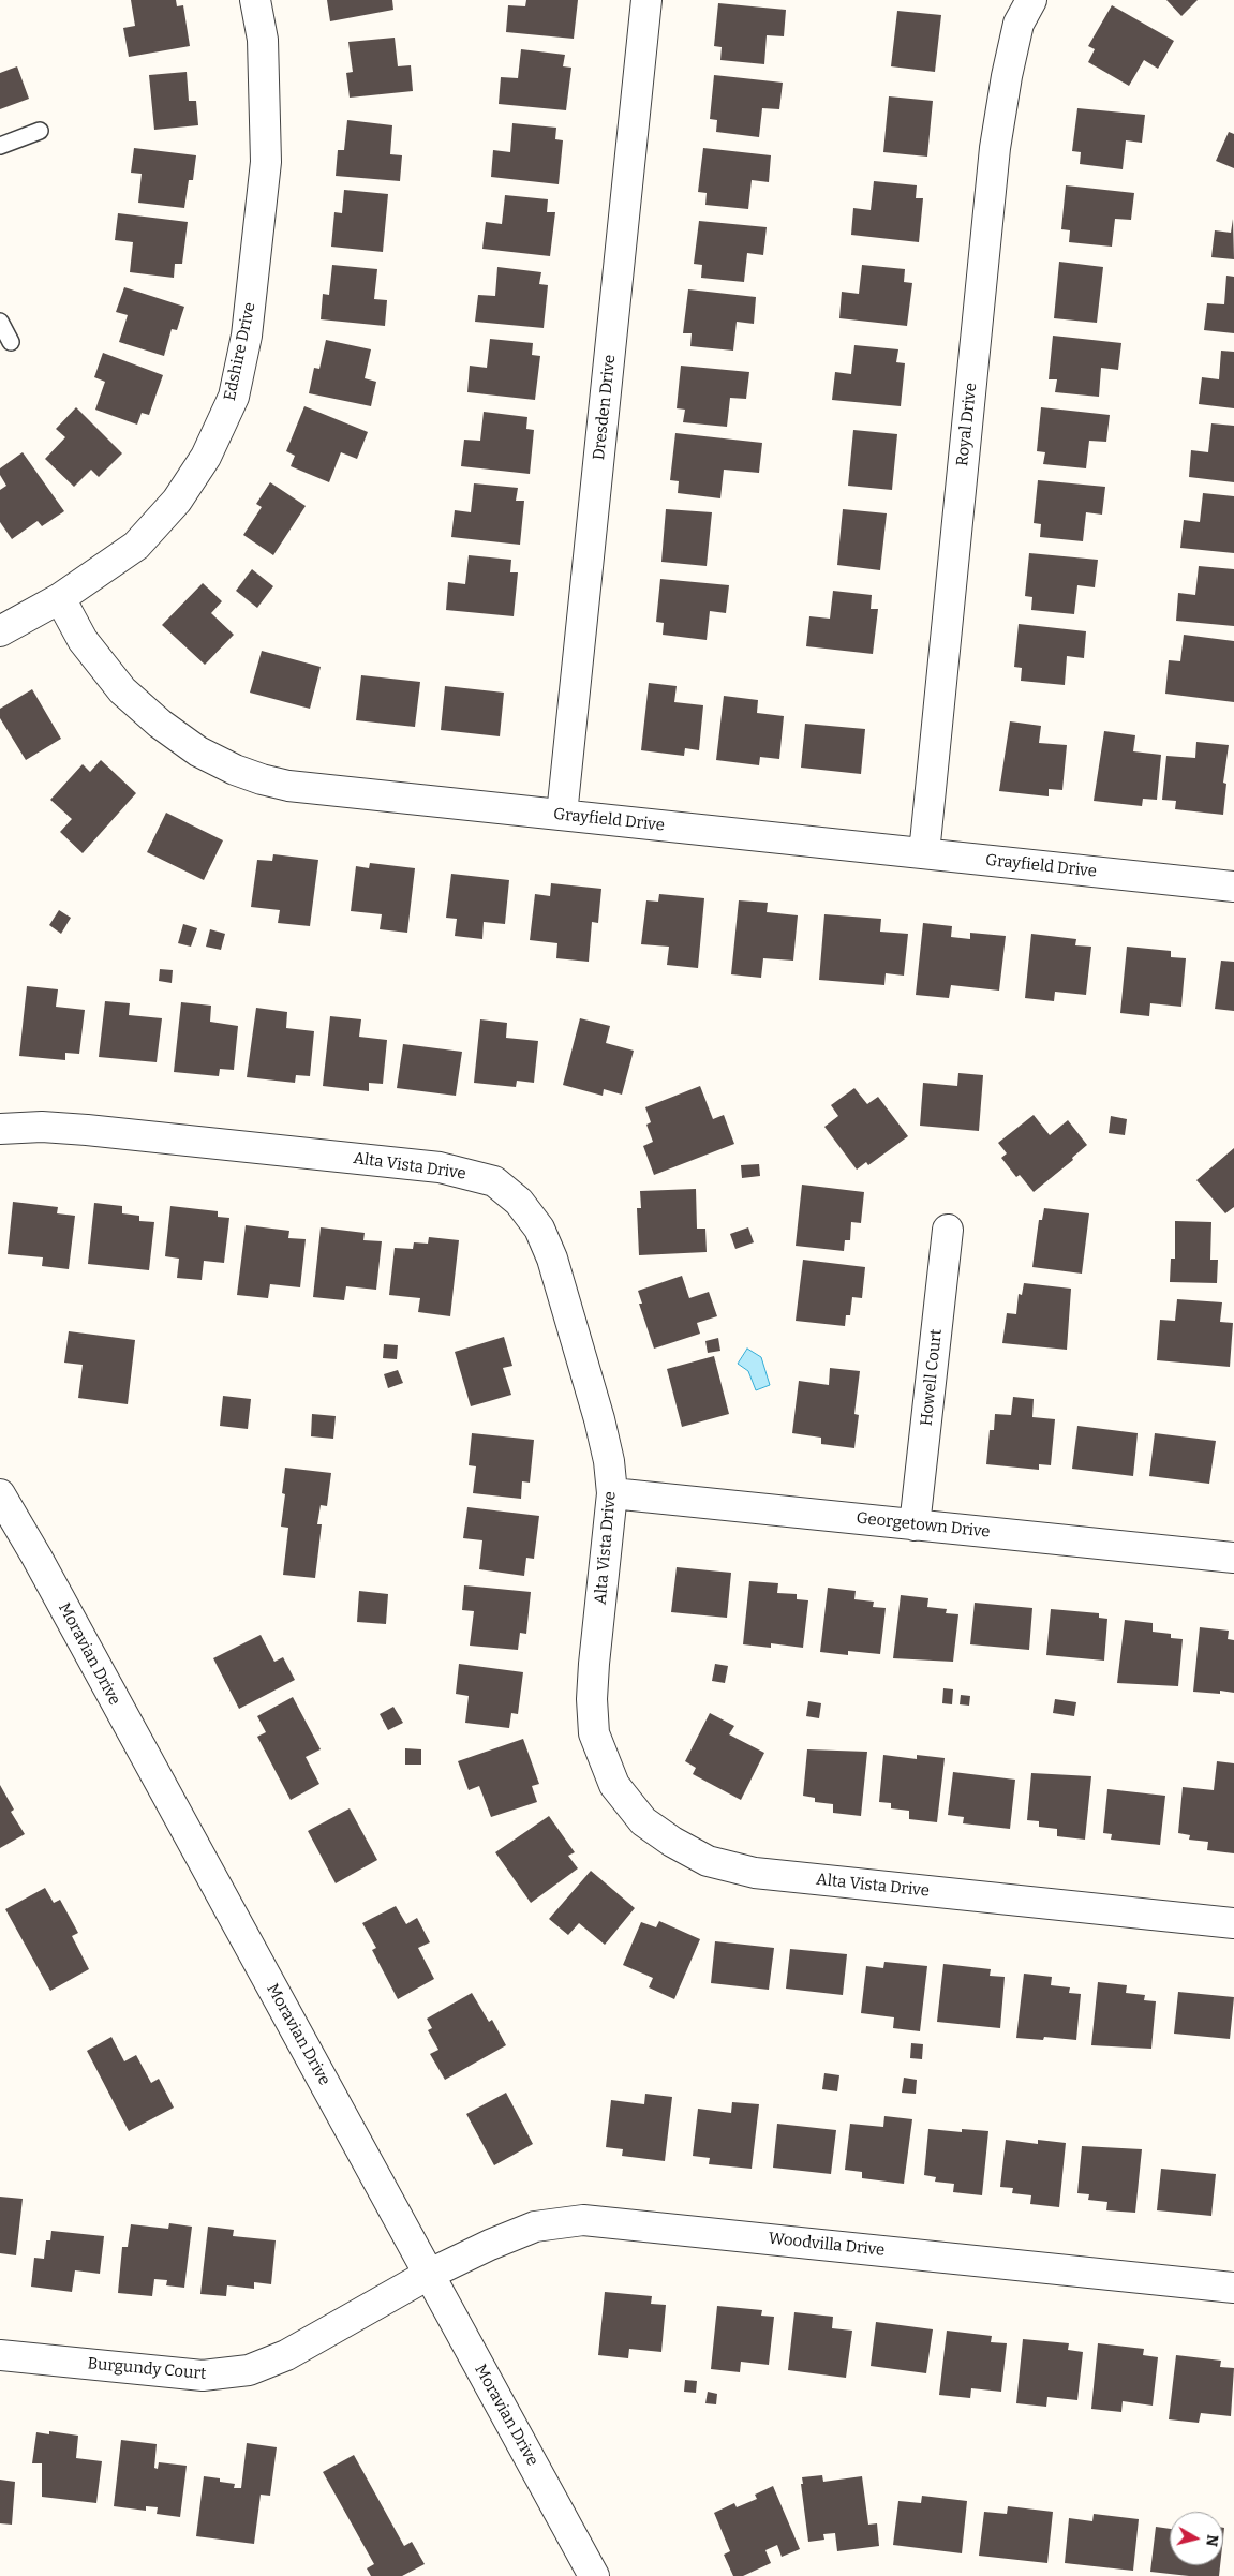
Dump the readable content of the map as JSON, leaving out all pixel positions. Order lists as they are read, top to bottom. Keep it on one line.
{"streets":{"street":["Edshire Drive","Dresden Drive","Royal Drive","Grayfield Drive","Alta Vista Drive","Howell Court","Georgetown Drive","Moravian Drive","Woodvilla Drive","Burgundy Court"]},"crossings":[["Edshire Drive","Grayfield Drive"],["Dresden Drive","Grayfield Drive"],["Royal Drive","Grayfield Drive"],["Alta Vista Drive","Georgetown Drive"],["Howell Court","Georgetown Drive"],["Moravian Drive","Woodvilla Drive"],["Moravian Drive","Burgundy Court"],["Woodvilla Drive","Burgundy Court"]],"north":"right"}
